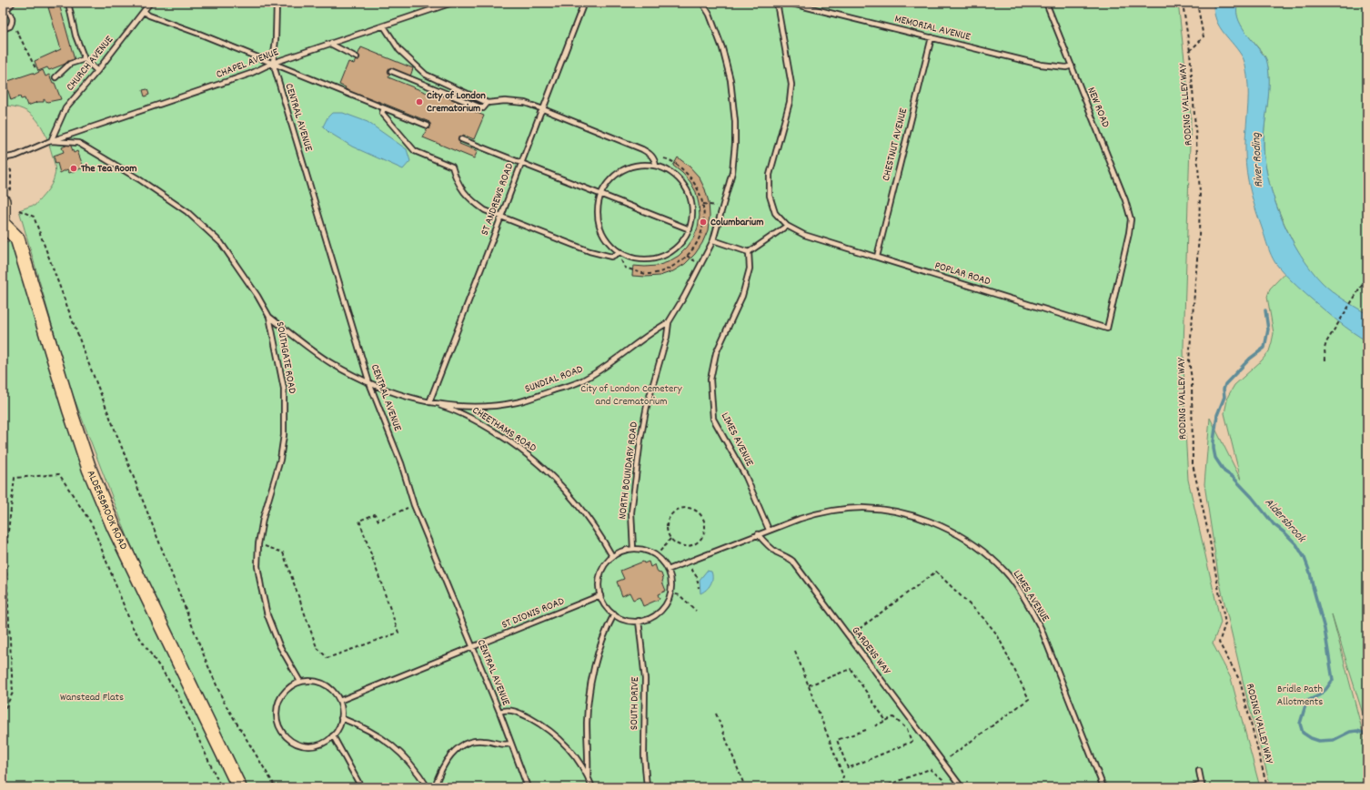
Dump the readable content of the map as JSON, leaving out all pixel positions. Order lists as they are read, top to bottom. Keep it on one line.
{"streets":{"main road":["ALDERSBROOK ROAD"],"lane":["MEMORIAL AVENUE","CHURCH AVENUE","CHAPEL AVENUE","NEW ROAD","CENTRAL AVENUE","CHESTNUT AVENUE","ST ANDREWS ROAD","POPLAR ROAD","SOUTHGATE ROAD","SUNDIAL ROAD","CHEETHAMS ROAD","LIMES AVENUE","NORTH BOUNDARY ROAD","ST DIONIS ROAD","GARDENS WAY","SOUTH DRIVE"],"path":["RODING VALLEY WAY"]},"crossings":[["MEMORIAL AVENUE","NEW ROAD"],["MEMORIAL AVENUE","CHESTNUT AVENUE"],["CHURCH AVENUE","CHAPEL AVENUE"],["CHURCH AVENUE","SOUTHGATE ROAD"],["CHAPEL AVENUE","CENTRAL AVENUE"],["CHAPEL AVENUE","SOUTHGATE ROAD"],["NEW ROAD","POPLAR ROAD"],["CENTRAL AVENUE","ST DIONIS ROAD"],["CHESTNUT AVENUE","POPLAR ROAD"],["ST ANDREWS ROAD","SUNDIAL ROAD"],["ST ANDREWS ROAD","CHEETHAMS ROAD"],["SOUTHGATE ROAD","ST DIONIS ROAD"],["SUNDIAL ROAD","CHEETHAMS ROAD"],["SUNDIAL ROAD","NORTH BOUNDARY ROAD"],["CHEETHAMS ROAD","NORTH BOUNDARY ROAD"],["CHEETHAMS ROAD","ST DIONIS ROAD"],["CHEETHAMS ROAD","SOUTH DRIVE"],["LIMES AVENUE","GARDENS WAY"],["NORTH BOUNDARY ROAD","ST DIONIS ROAD"],["NORTH BOUNDARY ROAD","SOUTH DRIVE"],["ST DIONIS ROAD","SOUTH DRIVE"]],"water":["River Roding","Aldersbrook"],"parks":["City of London Cemetery and Crematorium","Bridle Path Allotments","Wanstead Flats"],"places":["City of London Crematorium","The Tea Room","Columbarium"]}
